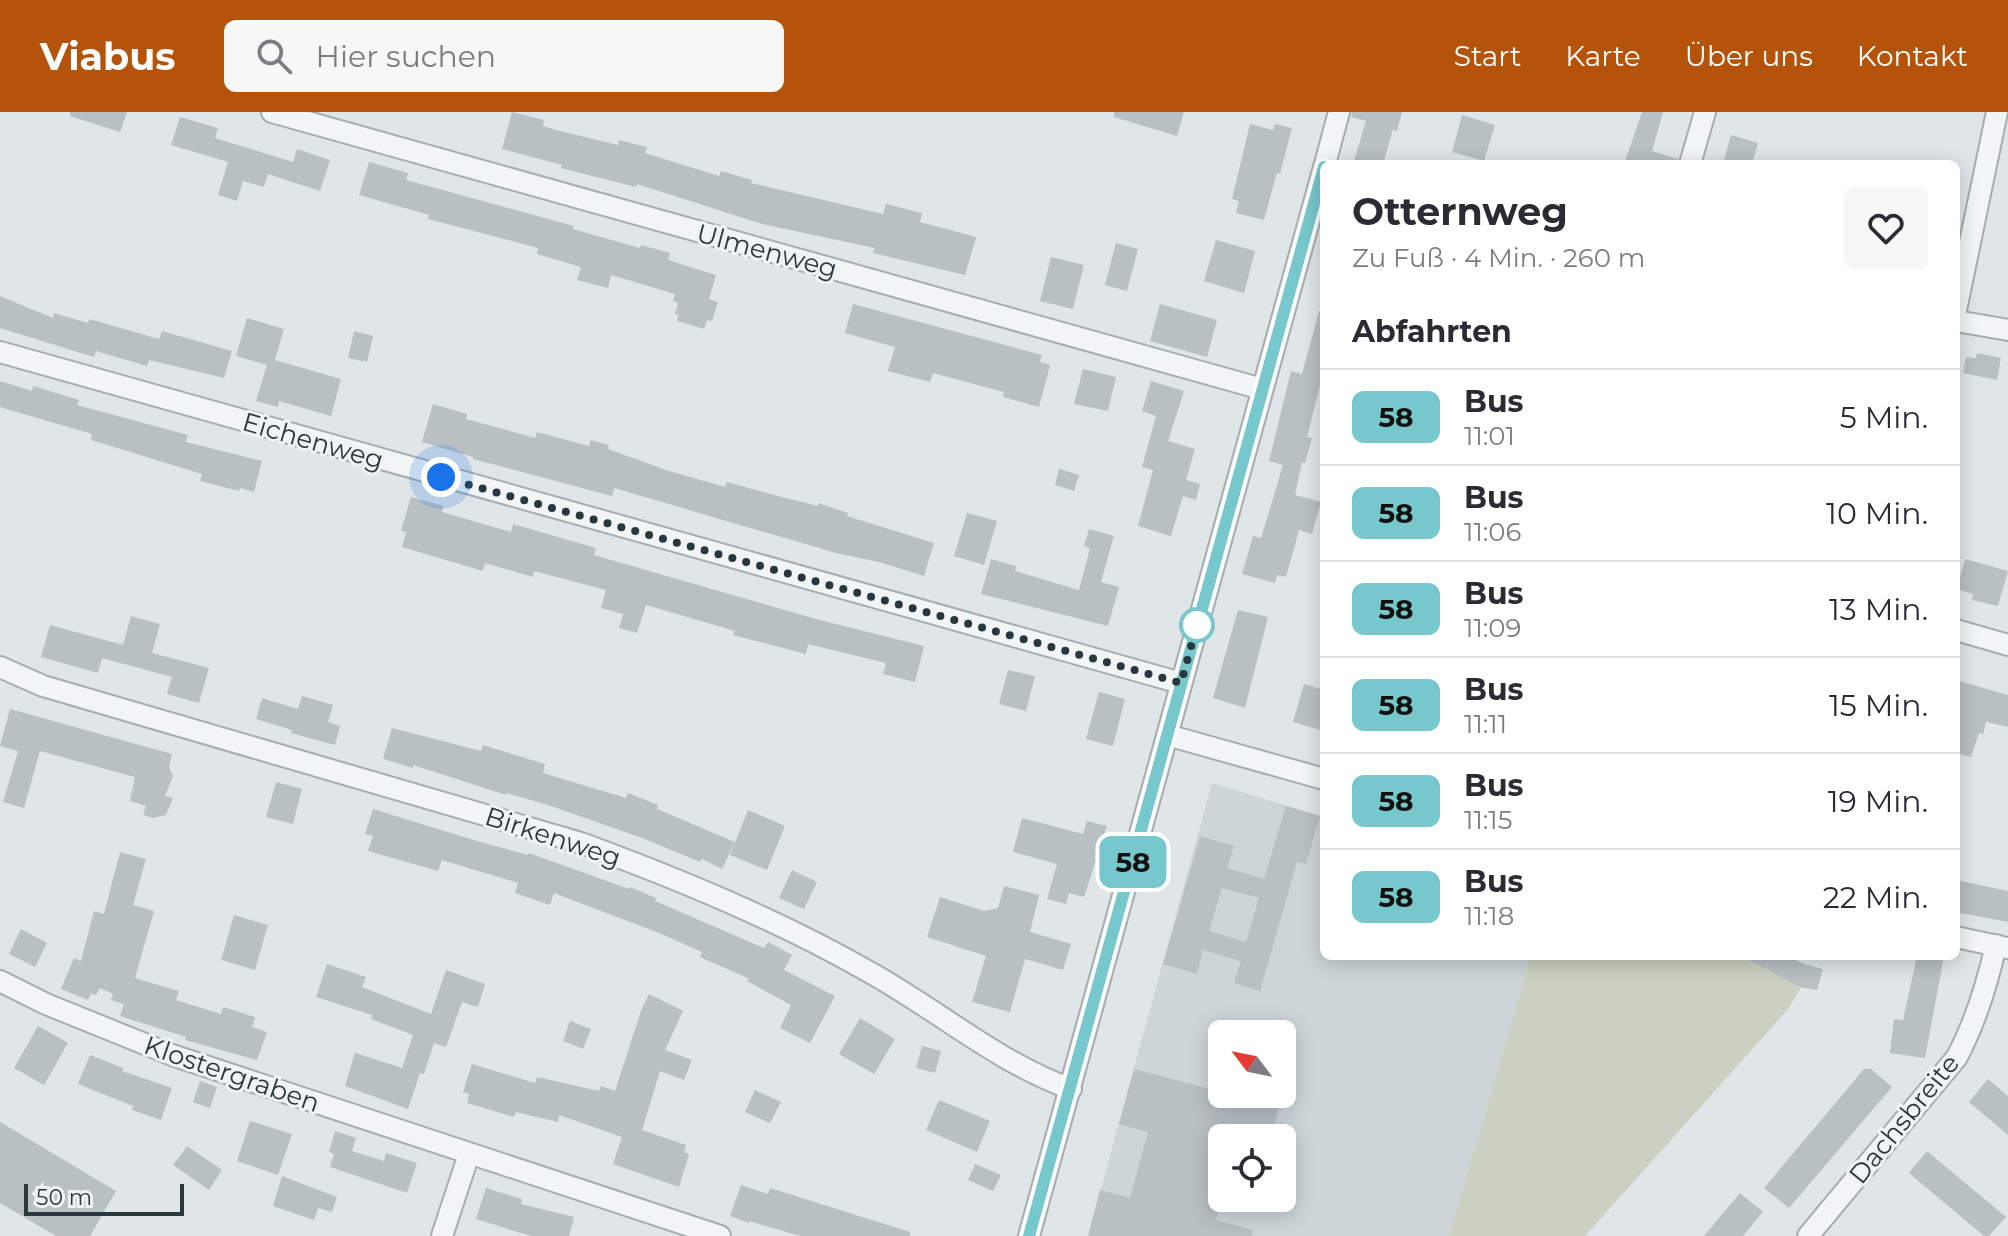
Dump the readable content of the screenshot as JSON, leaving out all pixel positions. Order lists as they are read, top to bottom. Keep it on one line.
{"streets":{"street":["Ulmenweg","Eichenweg","Birkenweg","Klostergraben","Dachsbreite"]},"lines":["bus line 58"],"scale_bar":"50 m","north":"top left","page":{"header":"Viabus","search":"Hier suchen","nav":["Start","Karte","Über uns","Kontakt"],"on_map":"58","heading":[["Otternweg","Zu Fuß · 4 Min. · 260 m"],"Abfahrten"],"list":[{"mark":"58","name":"Bus","note":"11:01","value":"5 Min."},{"mark":"58","name":"Bus","note":"11:06","value":"10 Min."},{"mark":"58","name":"Bus","note":"11:09","value":"13 Min."},{"mark":"58","name":"Bus","note":"11:11","value":"15 Min."},{"mark":"58","name":"Bus","note":"11:15","value":"19 Min."},{"mark":"58","name":"Bus","note":"11:18","value":"22 Min."}],"scale":"50 m"}}
